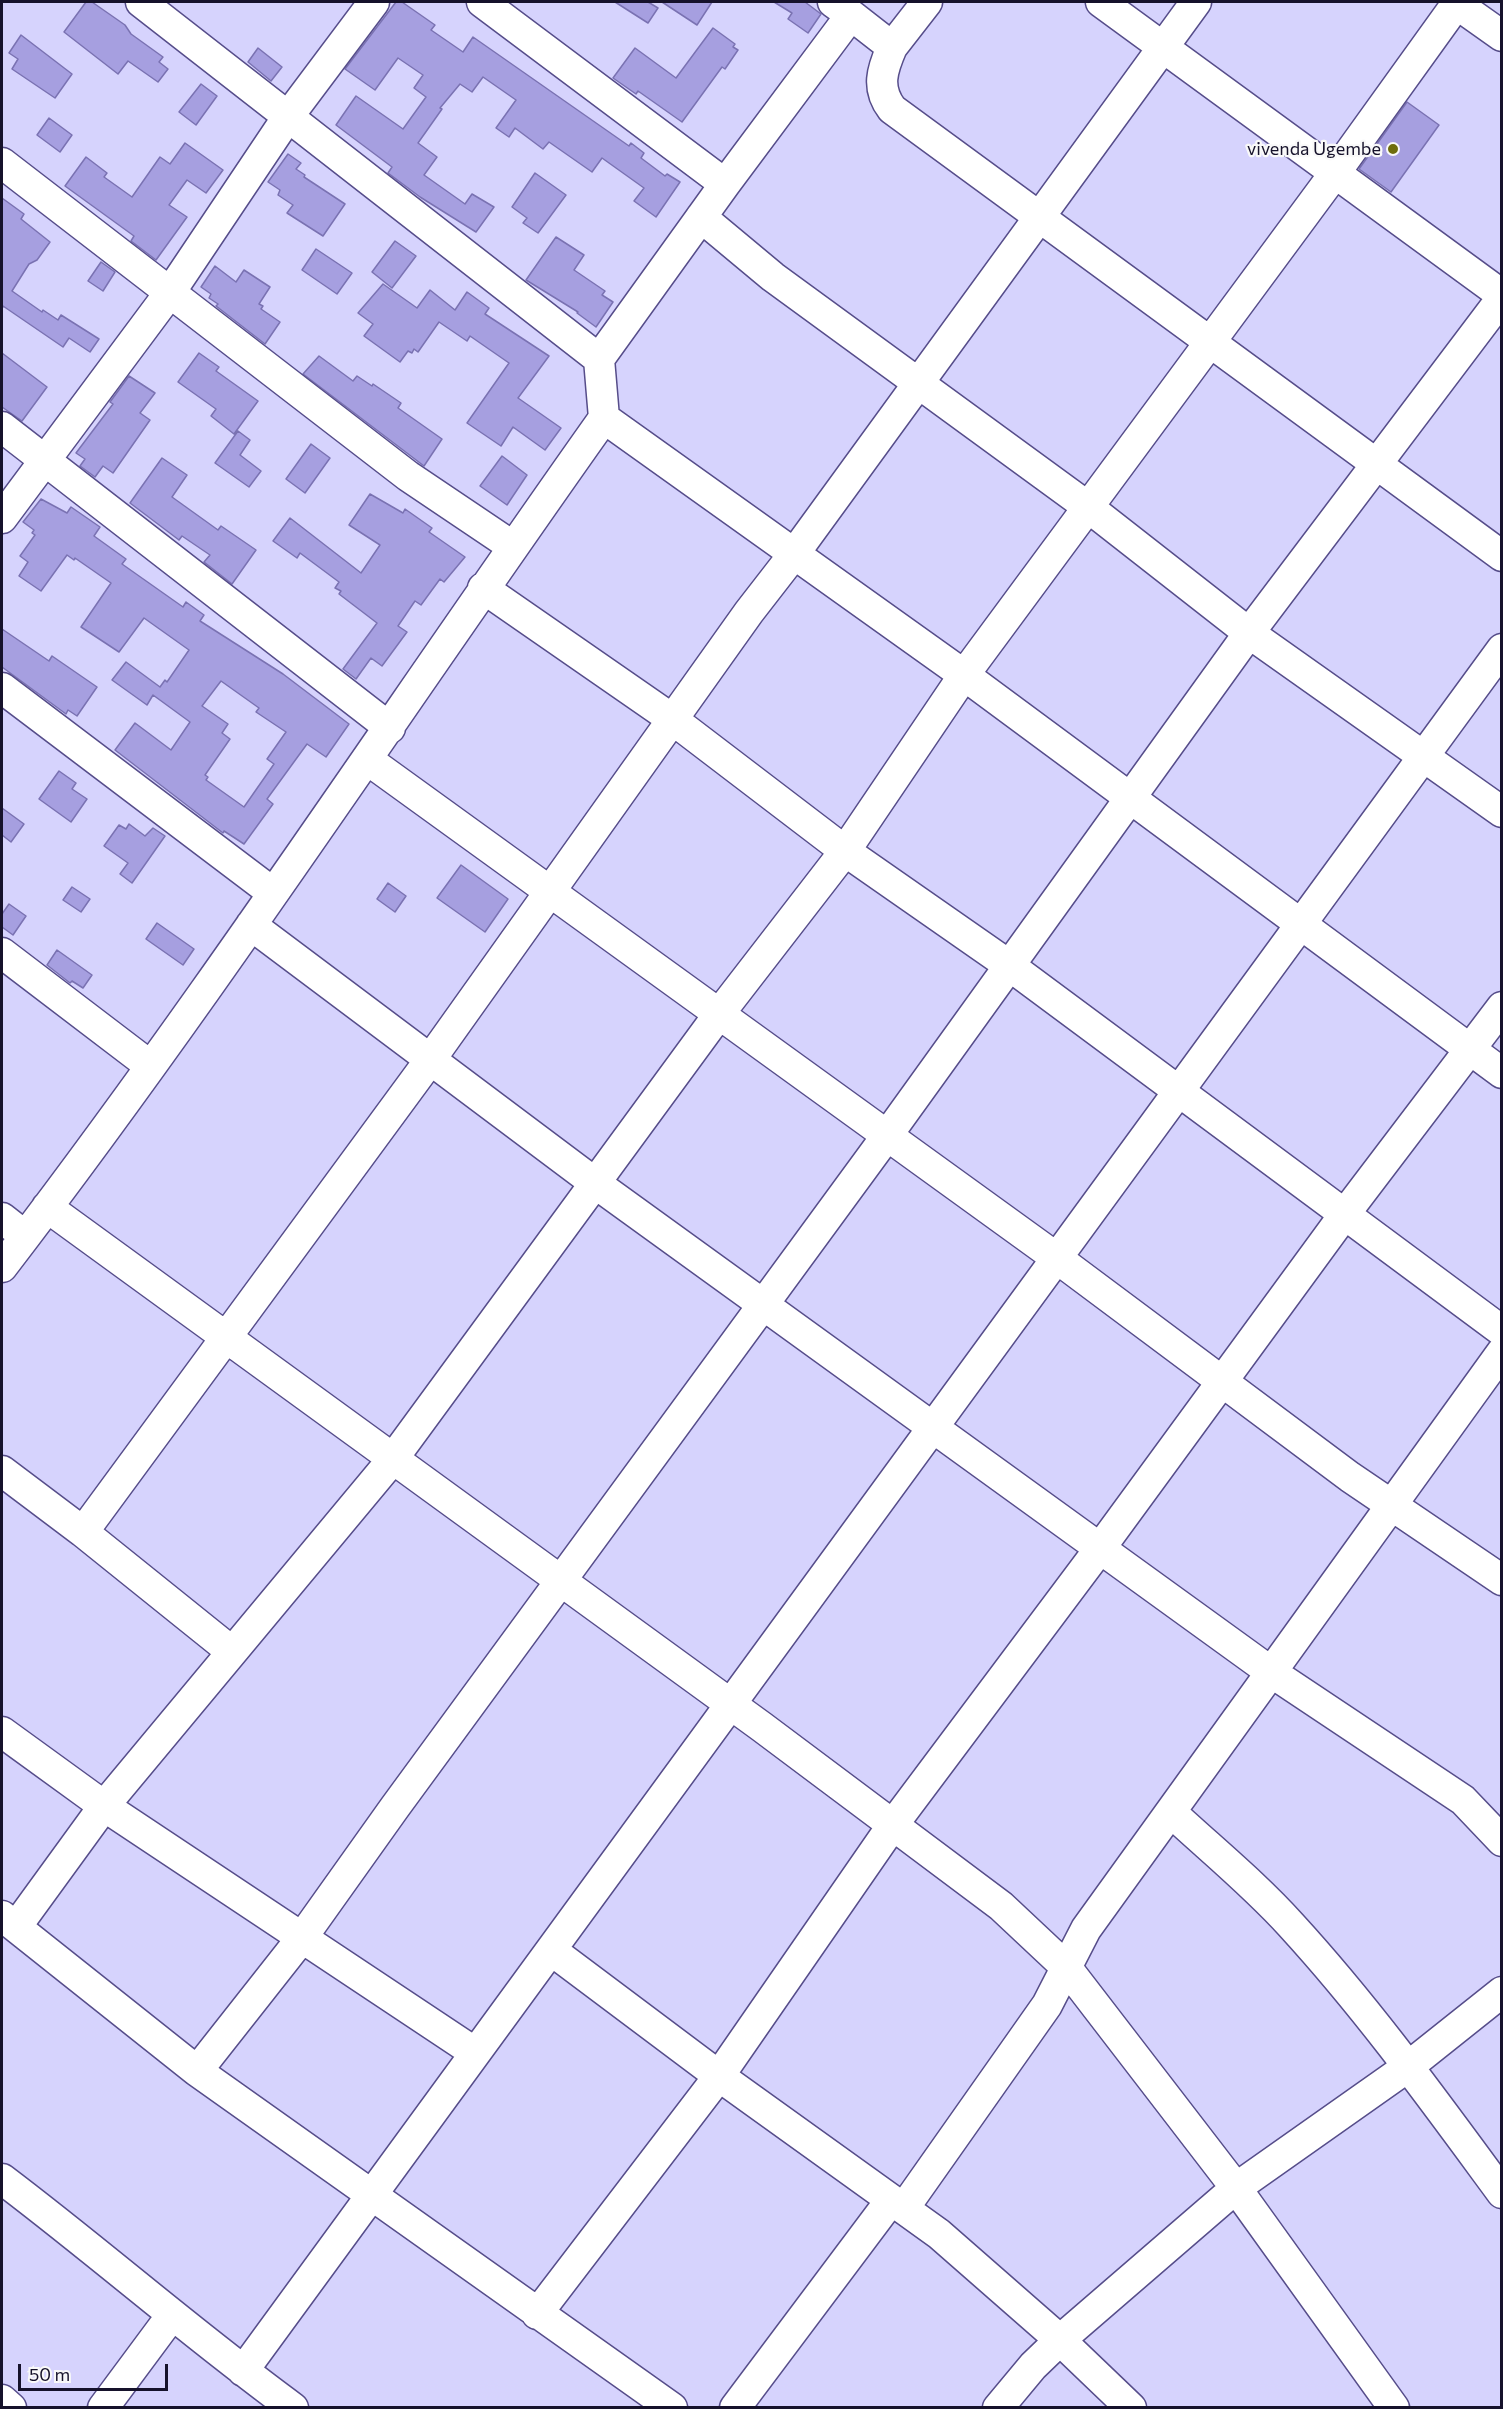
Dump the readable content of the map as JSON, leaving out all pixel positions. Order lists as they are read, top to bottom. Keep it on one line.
{"places":["vivenda Ugembe"],"scale_bar":"50 m"}
